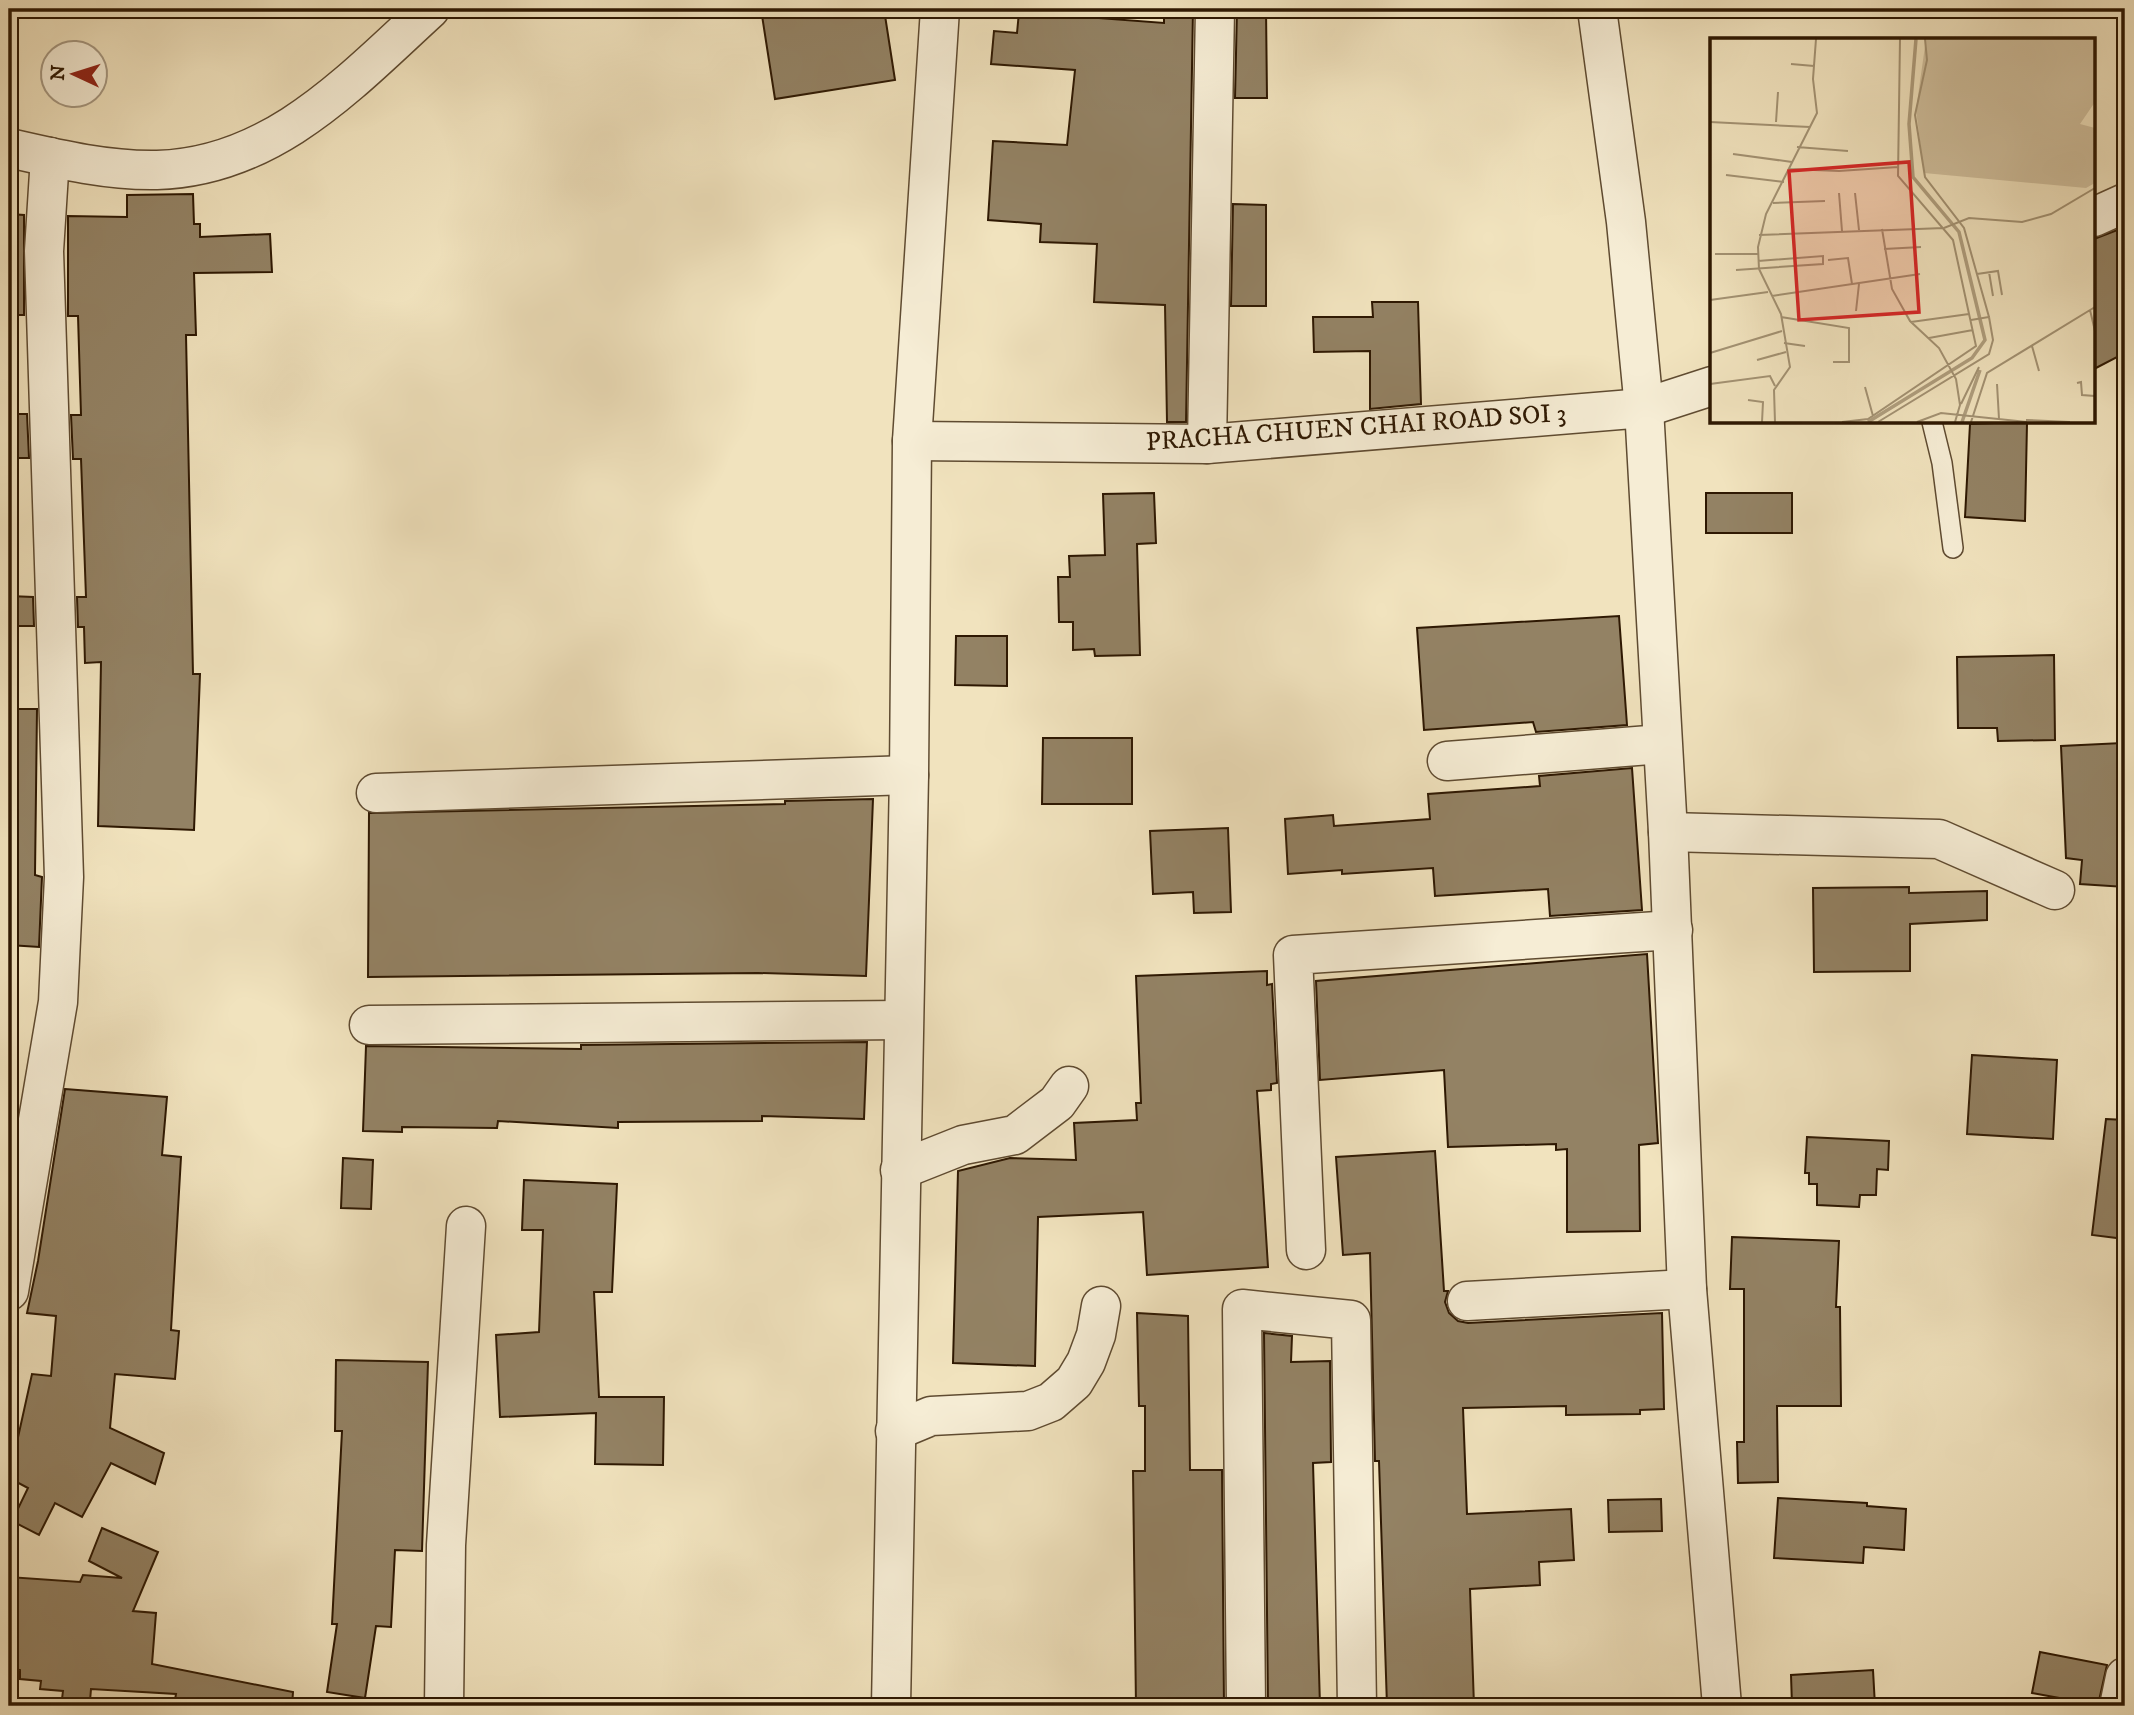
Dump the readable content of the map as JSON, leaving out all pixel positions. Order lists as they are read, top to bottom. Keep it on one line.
{"streets":{"street":["PRACHA CHUEN CHAI ROAD SOI 3"]},"north":"left"}
